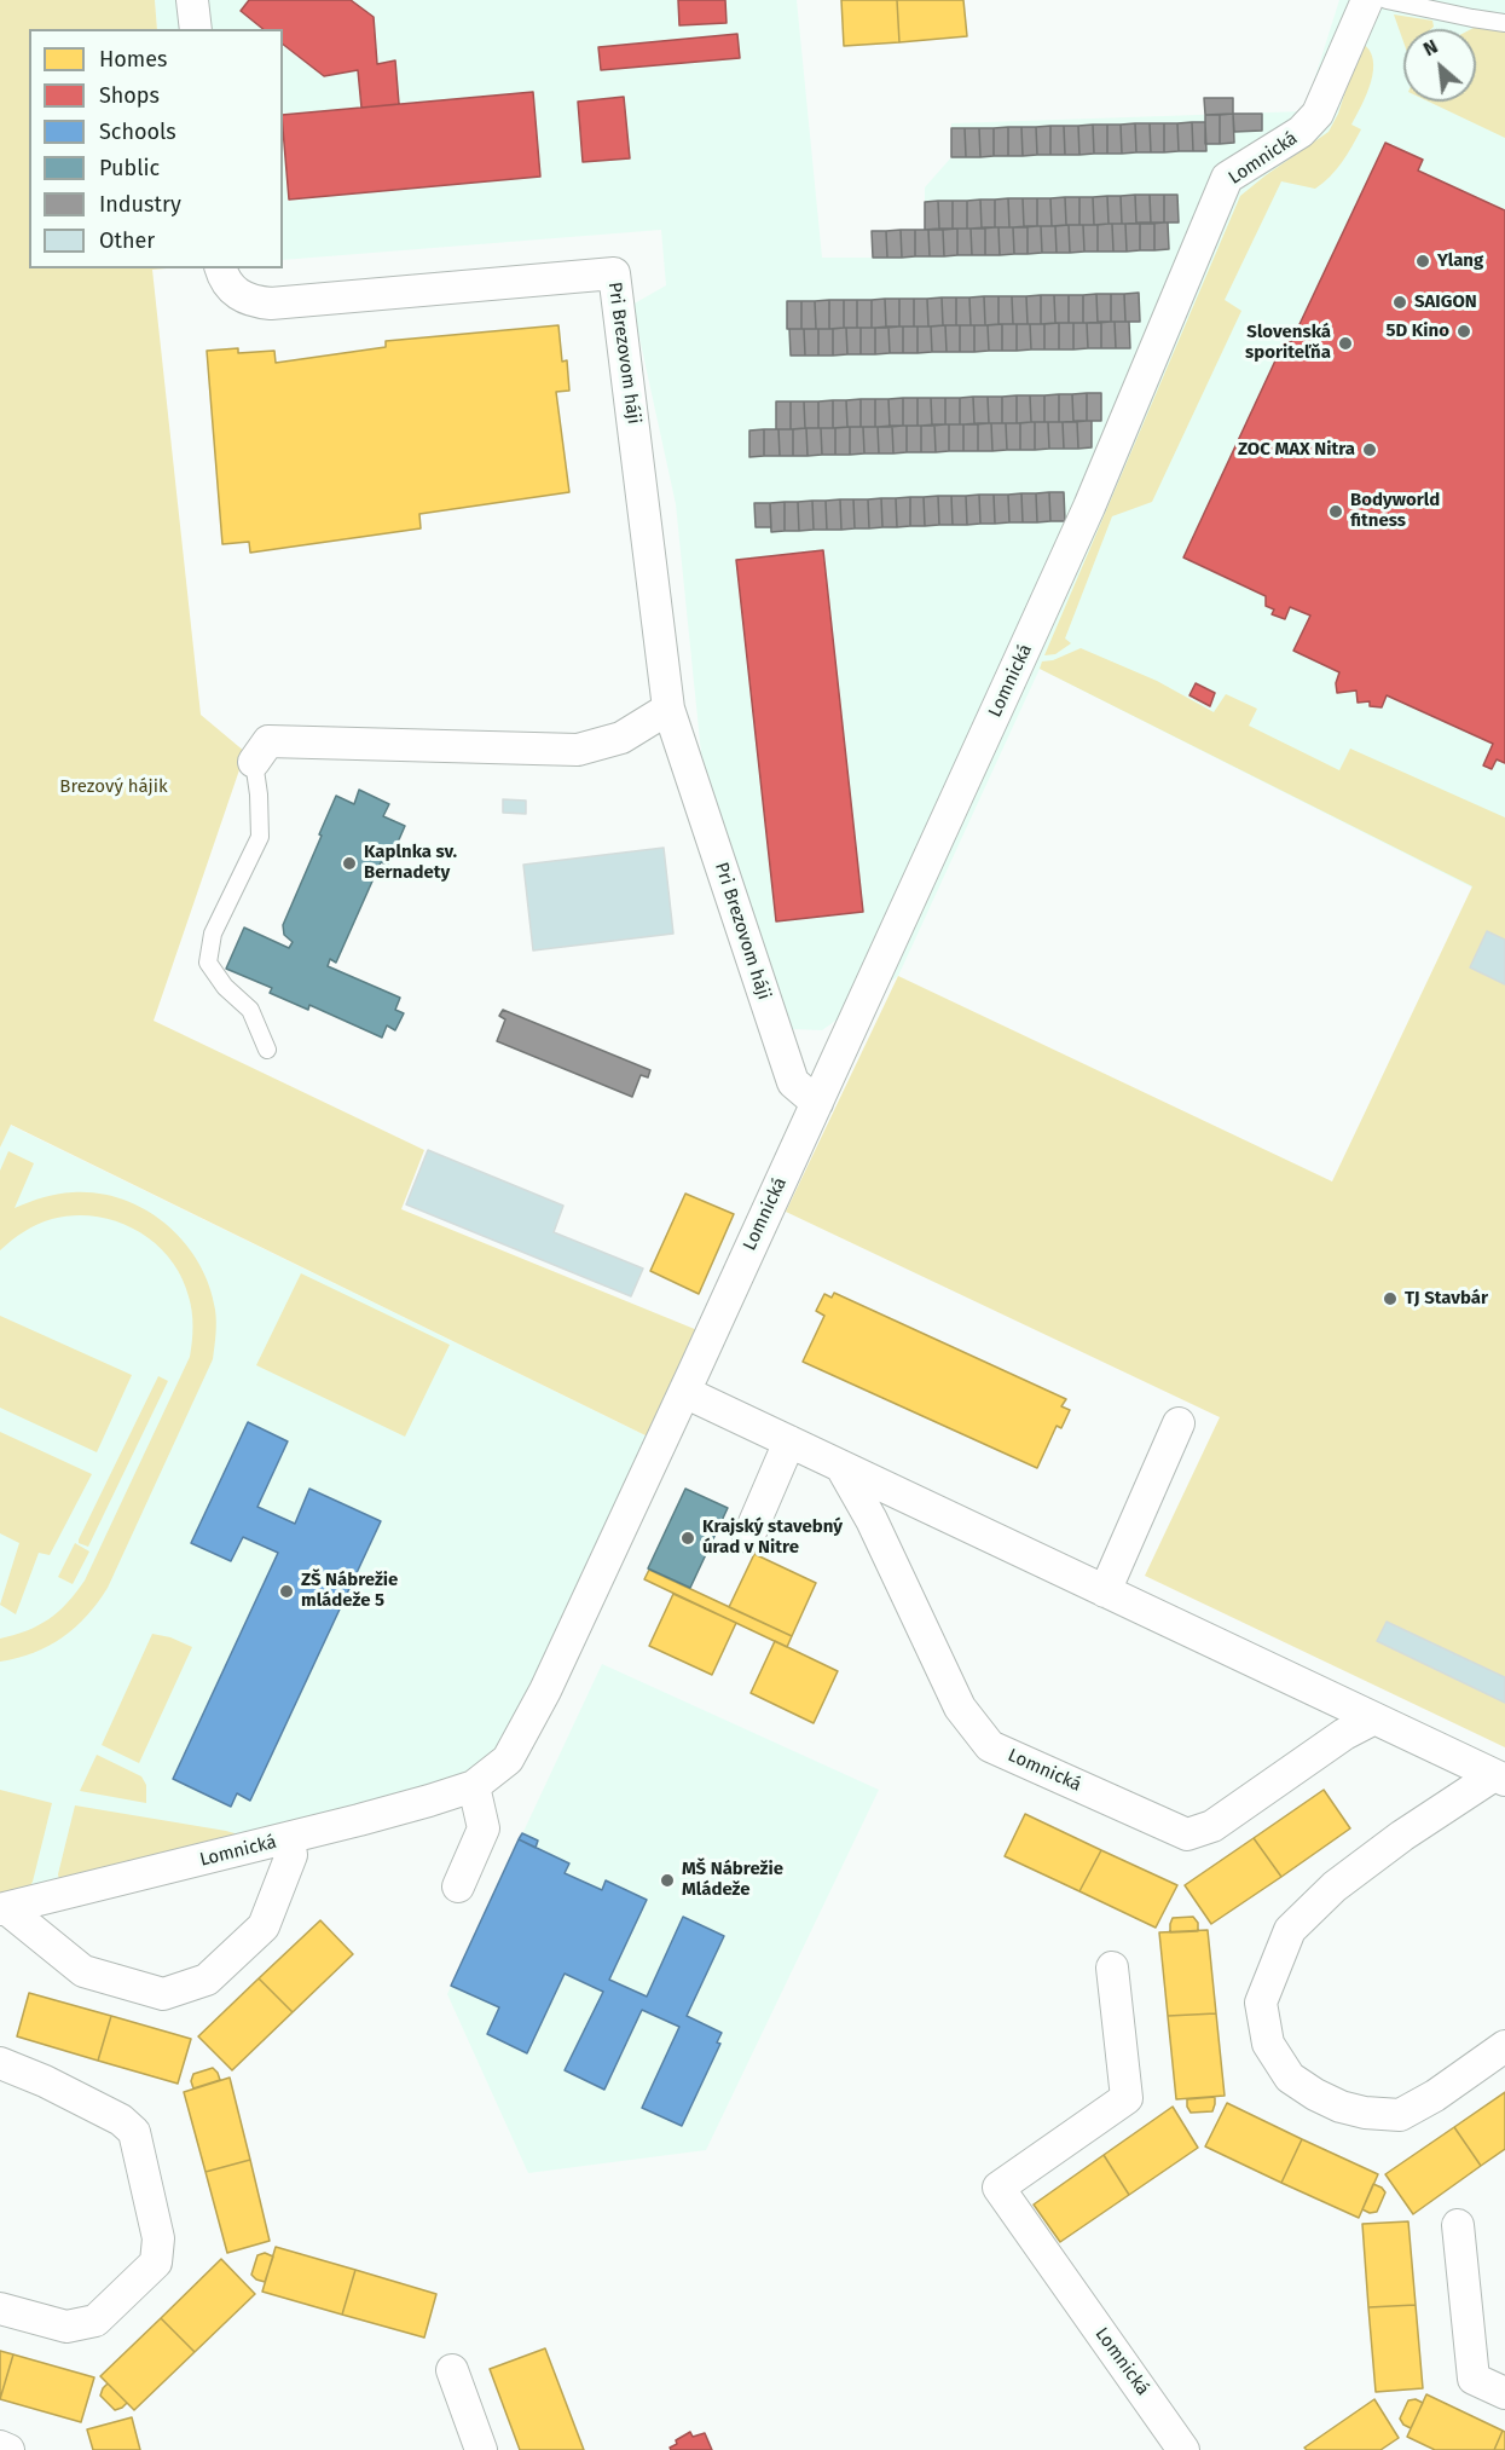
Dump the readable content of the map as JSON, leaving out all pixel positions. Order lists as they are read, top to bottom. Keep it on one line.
{"streets":{"street":["Lomnická","Pri Brezovom háji"]},"crossings":[["Lomnická","Pri Brezovom háji"]],"parks":["Brezový hájik"],"places":["Ylang","SAIGON","5D Kino","Slovenská sporiteľňa","ZOC MAX Nitra","Bodyworld fitness","Kaplnka sv. Bernadety","TJ Stavbár","Krajský stavebný úrad v Nitre","ZŠ Nábrežie mládeže 5","MŠ Nábrežie Mládeže"],"legend":["Homes","Shops","Schools","Public","Industry","Other"],"north":"top left"}
